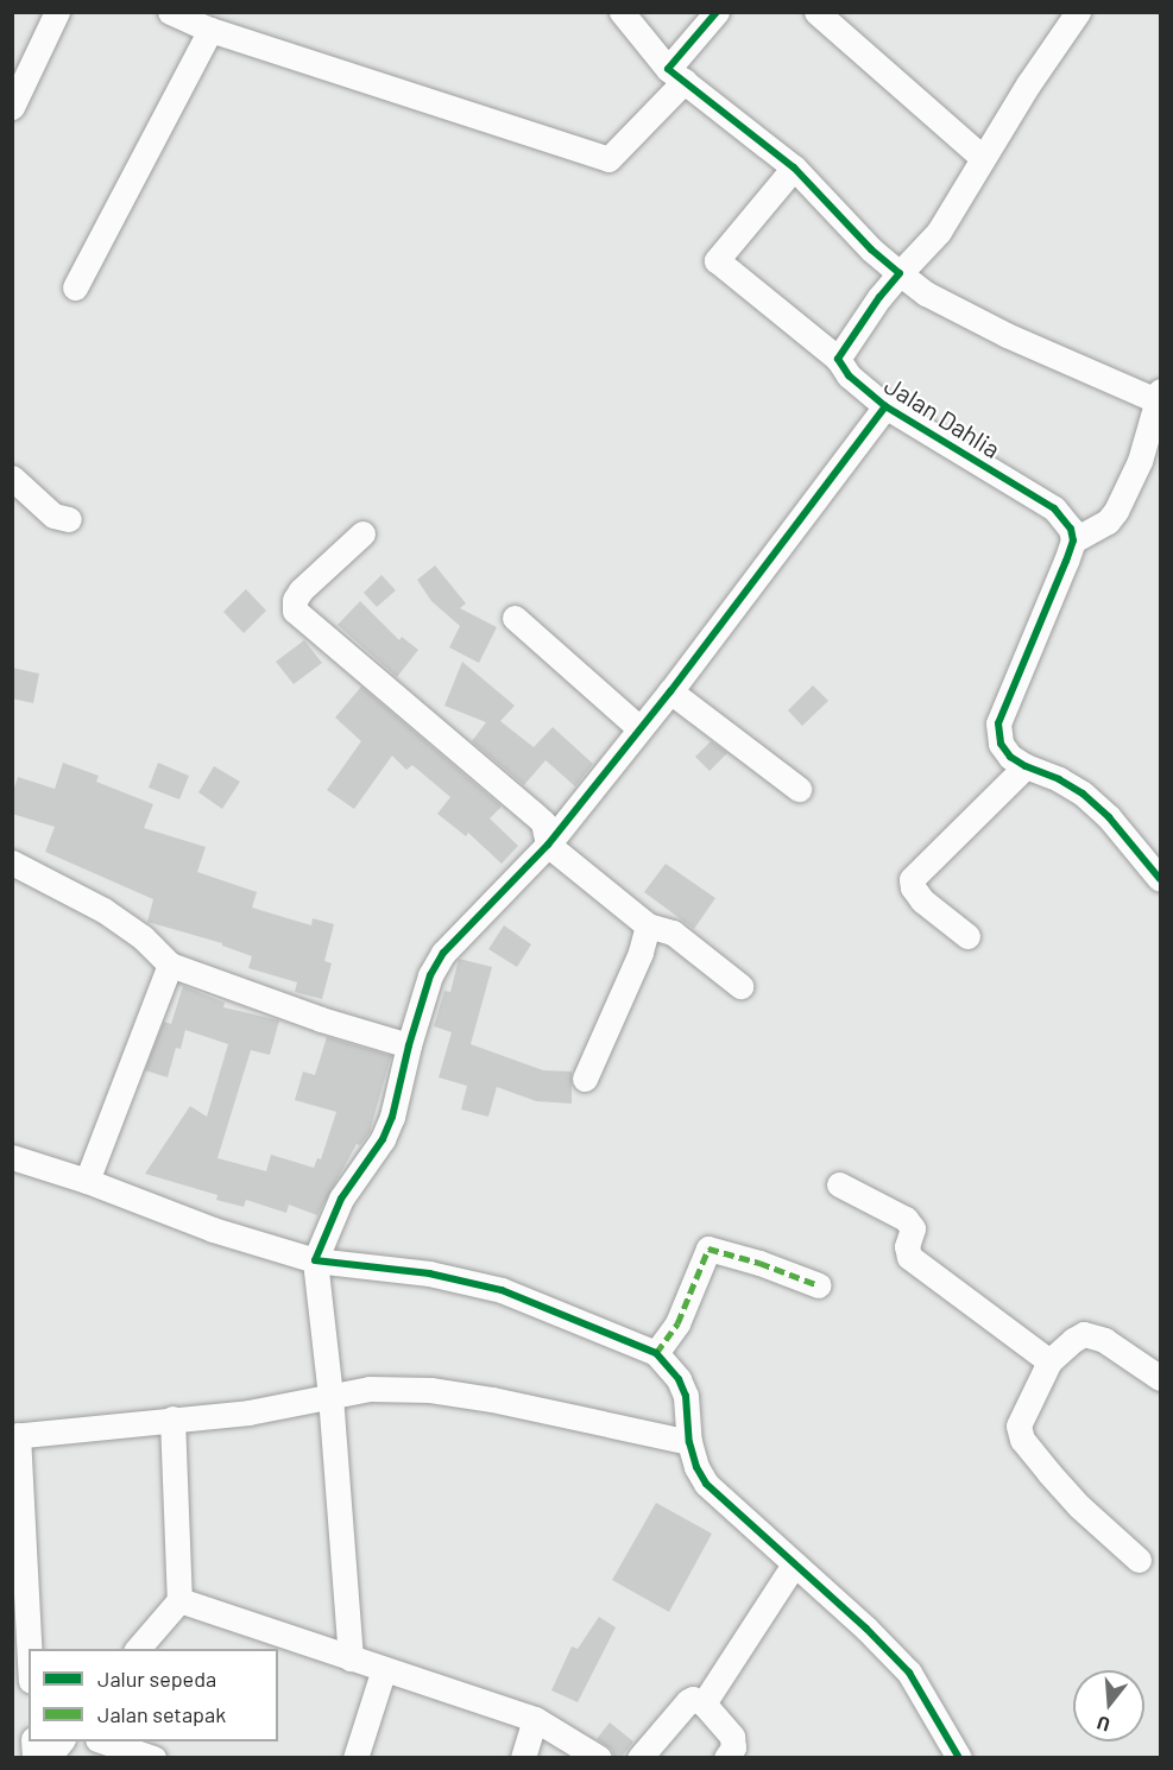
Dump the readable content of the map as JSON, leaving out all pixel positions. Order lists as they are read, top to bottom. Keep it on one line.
{"streets":{"street":["Jalan Dahlia"]},"legend":["Jalur sepeda","Jalan setapak"],"north":"bottom"}
